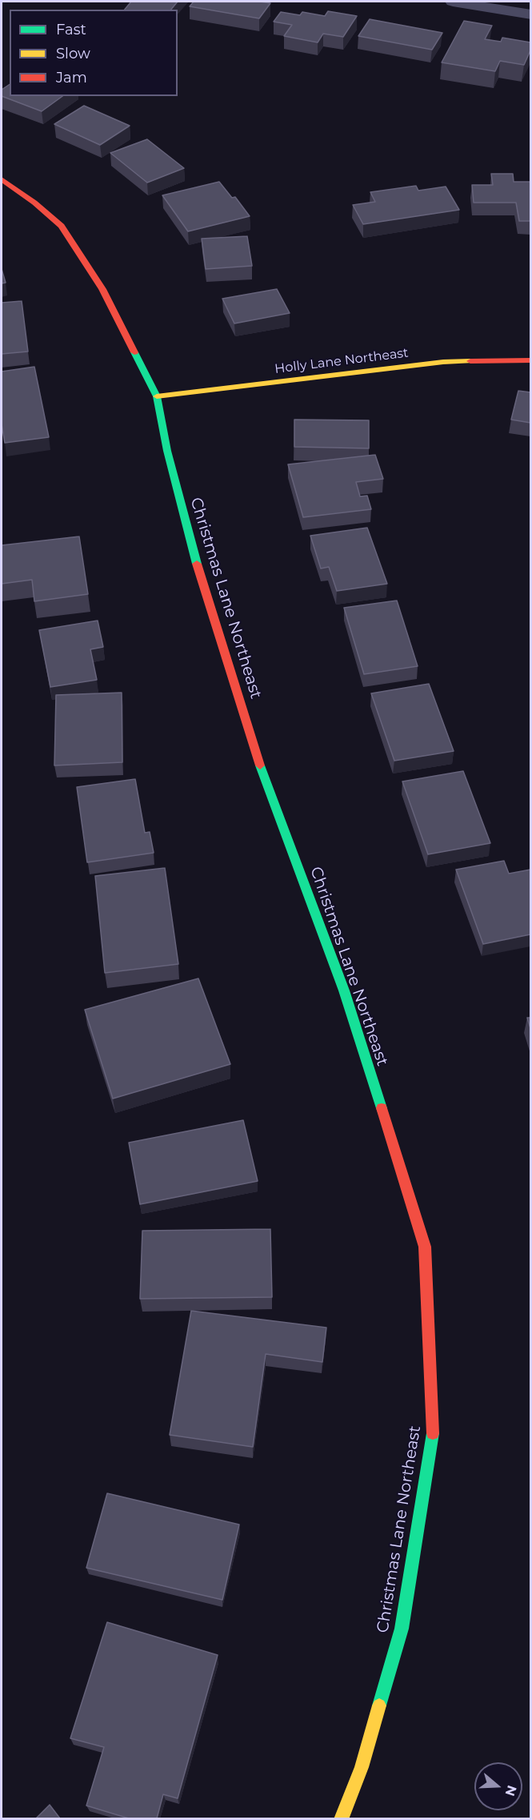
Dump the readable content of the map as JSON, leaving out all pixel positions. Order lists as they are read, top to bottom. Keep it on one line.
{"streets":{"street":["Holly Lane Northeast","Christmas Lane Northeast"]},"crossings":[["Holly Lane Northeast","Christmas Lane Northeast"]],"legend":["Fast","Slow","Jam"],"north":"right"}
